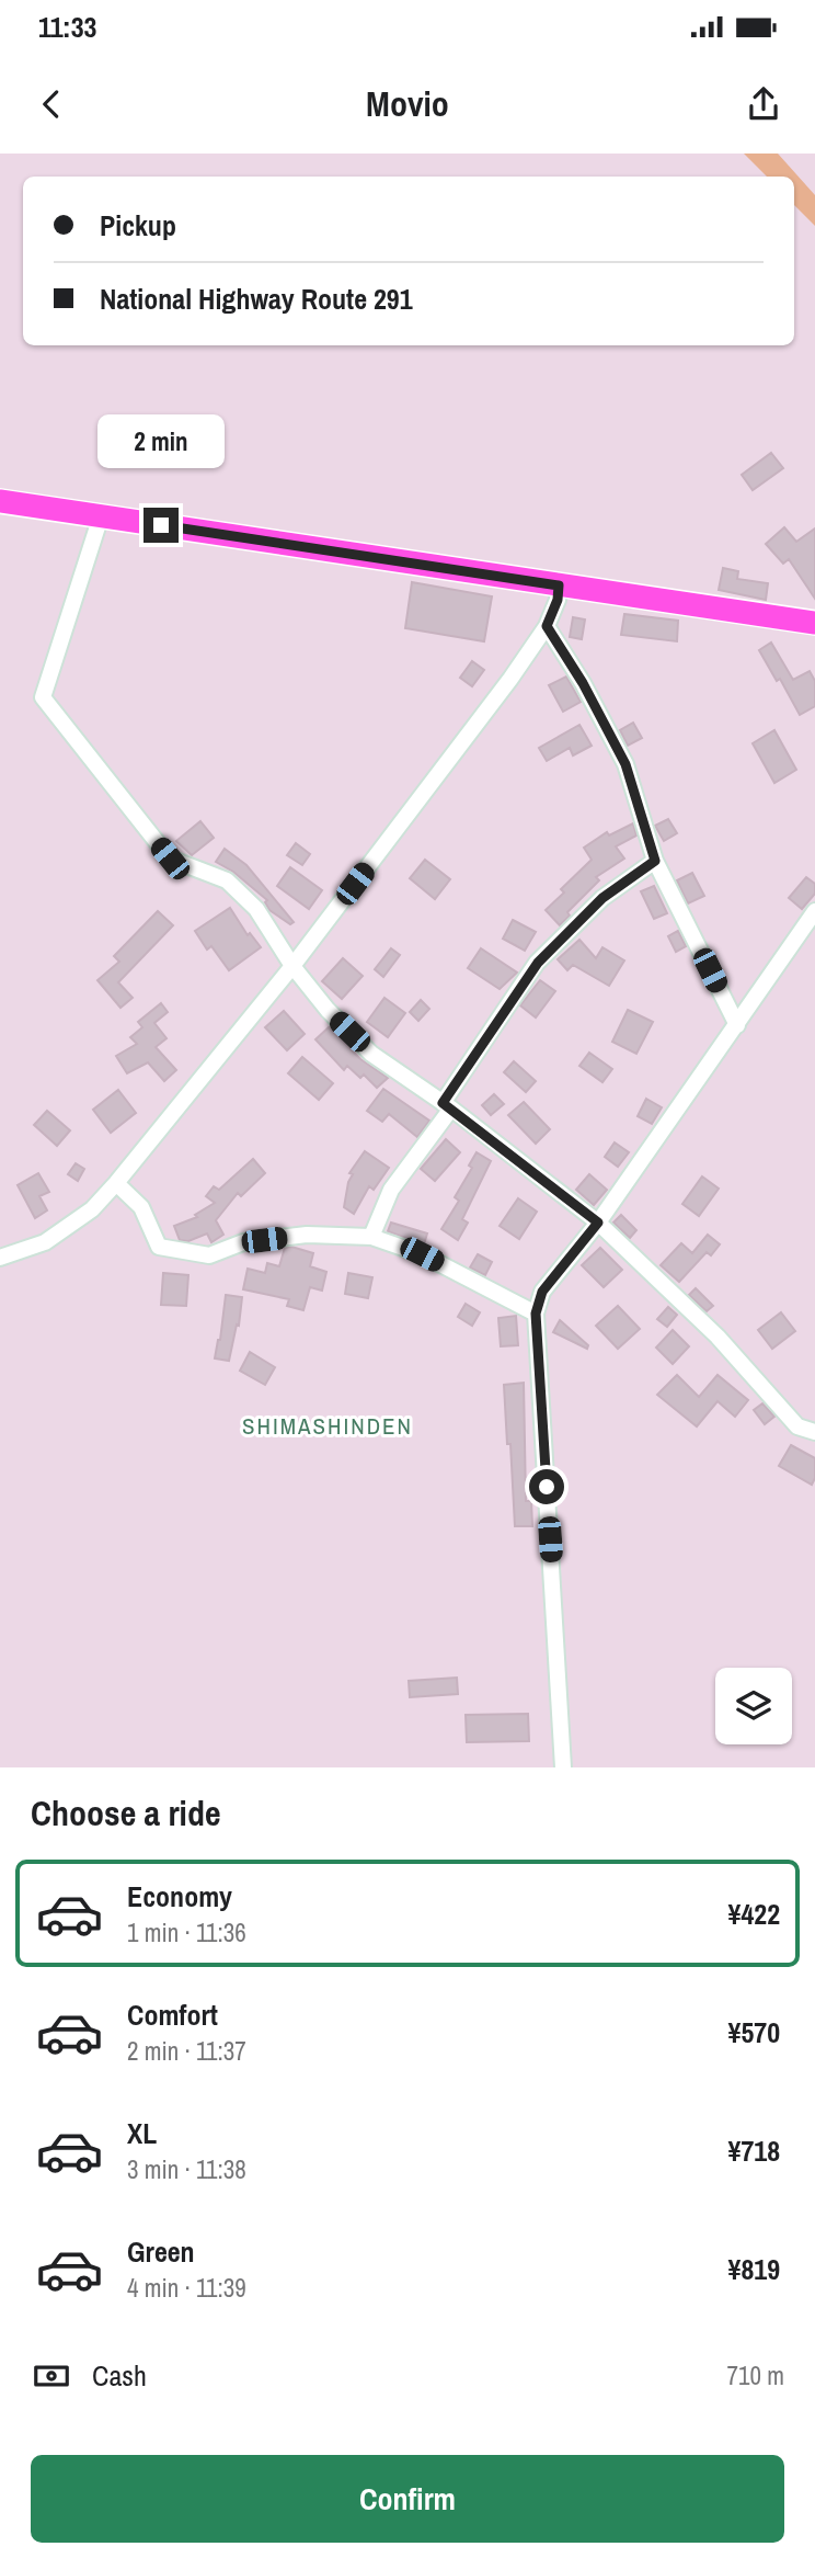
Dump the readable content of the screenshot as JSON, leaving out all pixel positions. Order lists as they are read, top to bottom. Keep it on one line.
{"districts":["SHIMASHINDEN"],"page":{"status":"11:33","header":"Movio","banner":["Pickup","National Highway Route 291"],"bubble":"2 min","heading":"Choose a ride","list":[{"name":"Economy","note":"1 min · 11:36","value":"¥422"},{"name":"Comfort","note":"2 min · 11:37","value":"¥570"},{"name":"XL","note":"3 min · 11:38","value":"¥718"},{"name":"Green","note":"4 min · 11:39","value":"¥819"}],"pay":["Cash","710 m"],"buttons":"Confirm"}}
